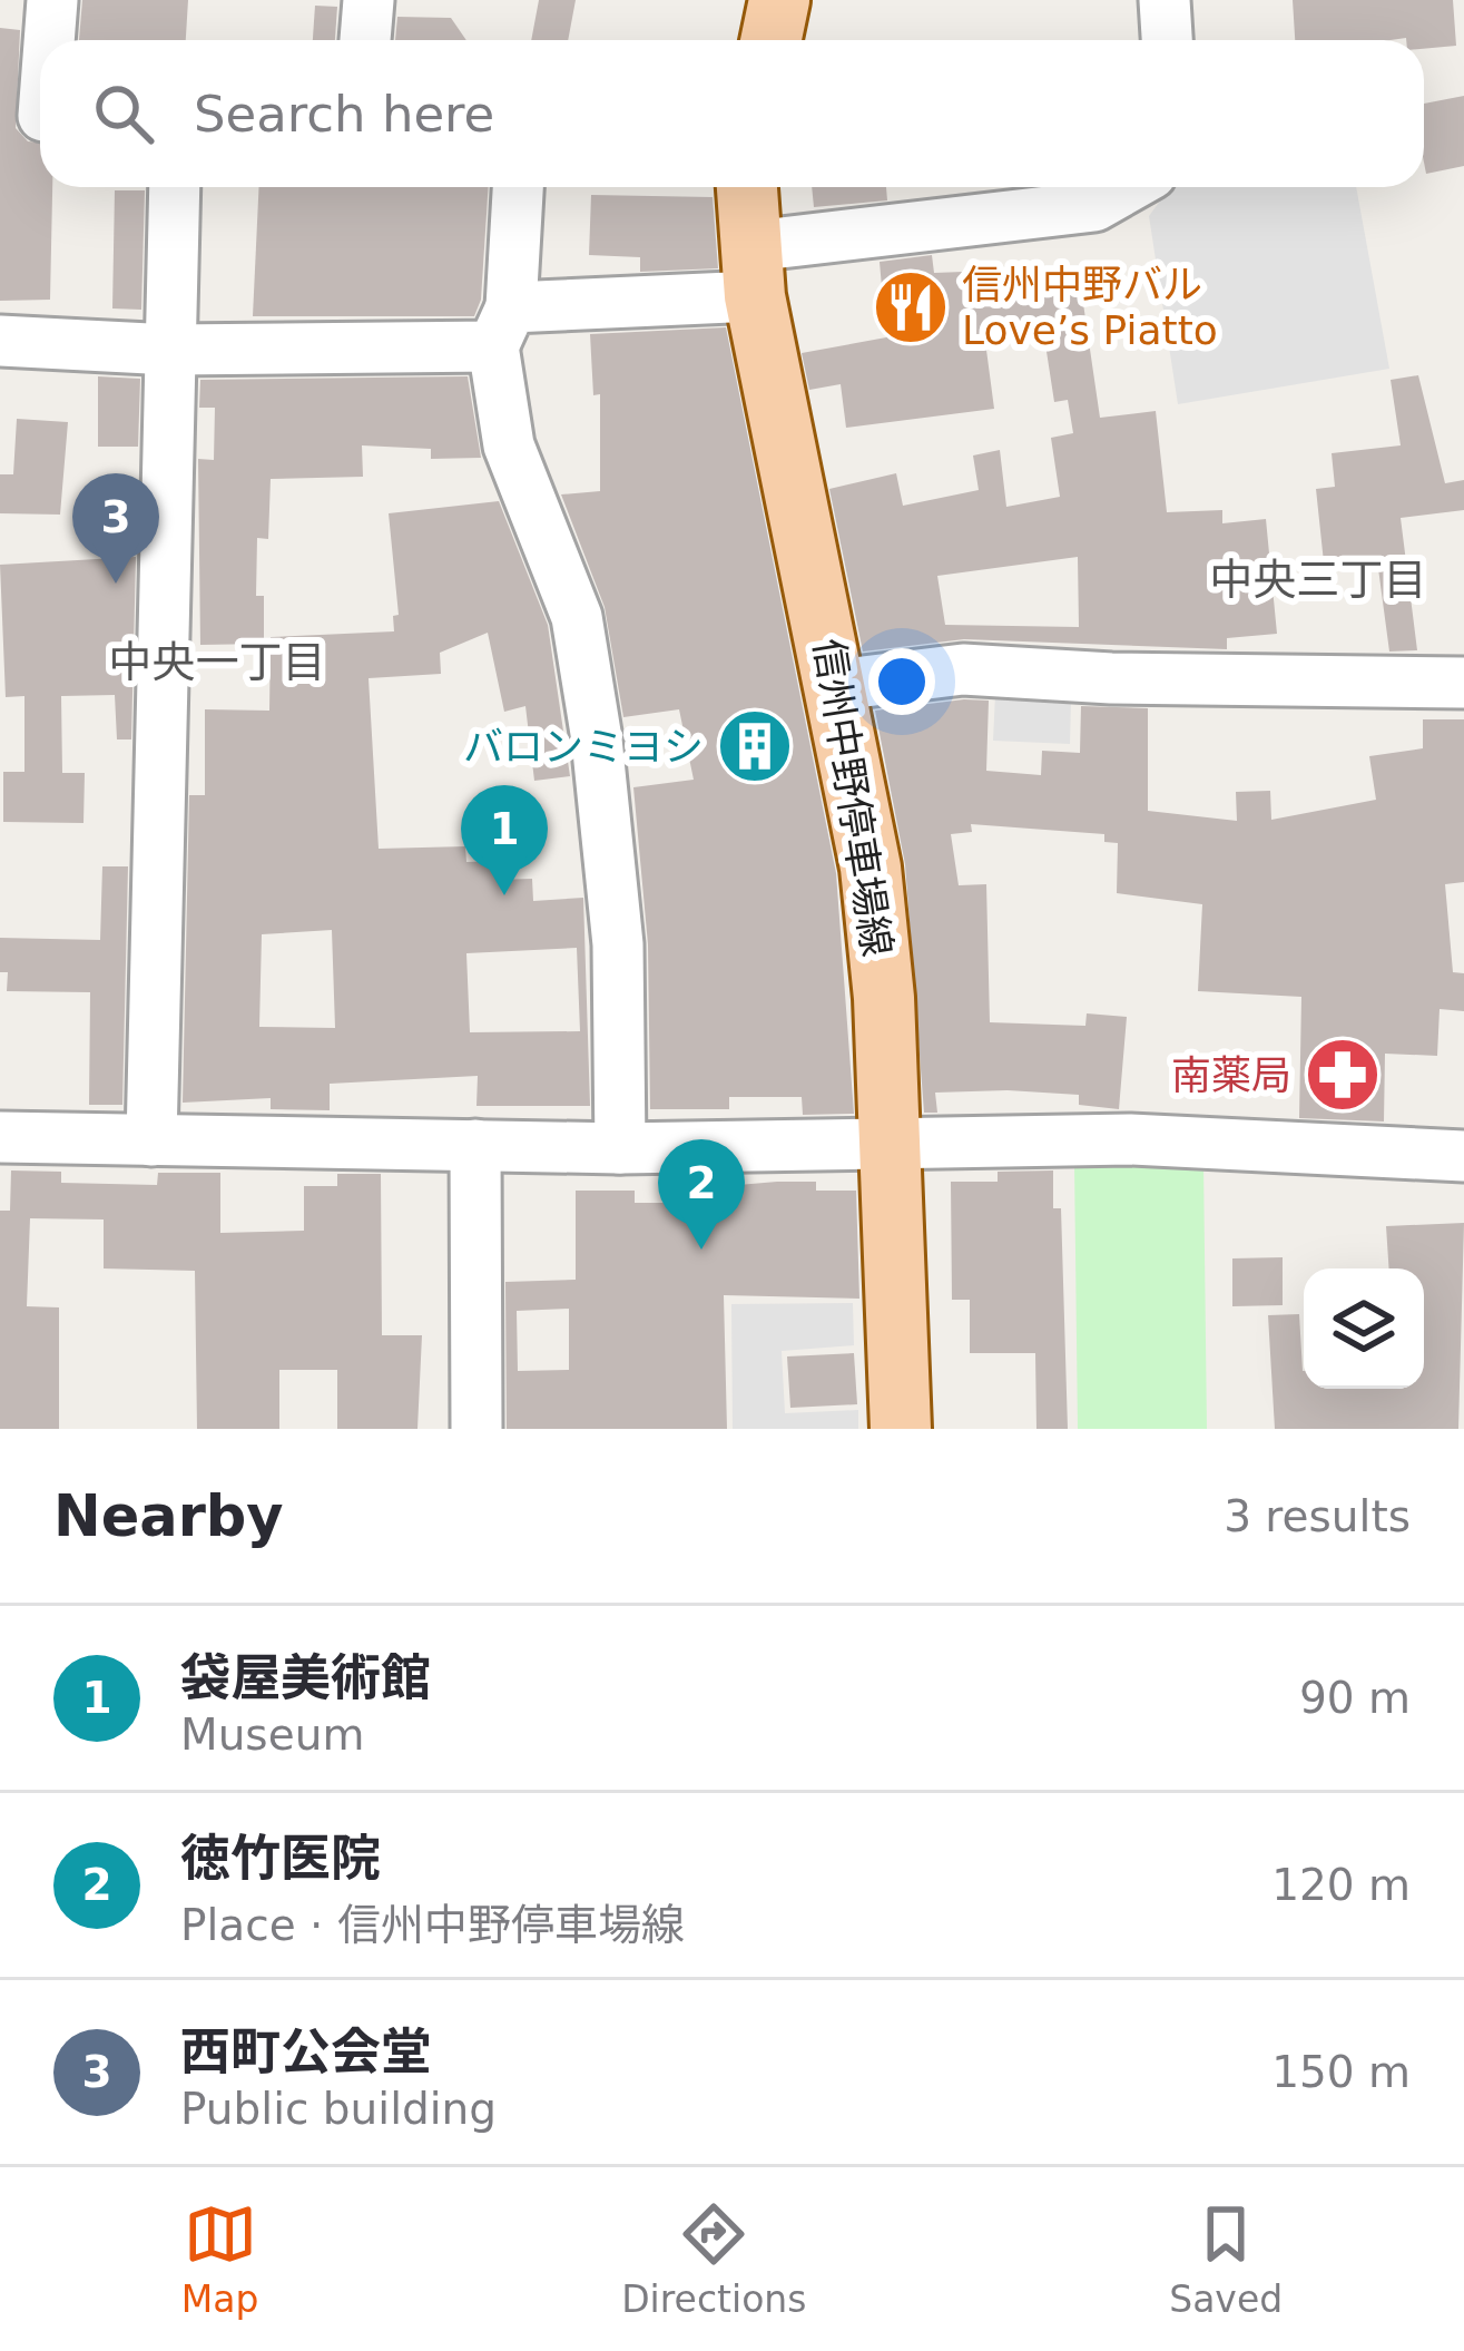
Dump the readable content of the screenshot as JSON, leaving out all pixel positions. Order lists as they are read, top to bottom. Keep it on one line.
{"streets":{"main road":["信州中野停車場線"]},"districts":["中央三丁目","中央一丁目"],"places":{"restaurant":["信州中野バル Love’s Piatto"],"building":["バロンミヨシ"],"pharmacy":["南薬局"]},"page":{"search":"Search here","pins":["3","1","2"],"heading":["Nearby","3 results"],"list":[{"mark":"1","name":"袋屋美術館","note":"Museum","value":"90 m"},{"mark":"2","name":"徳竹医院","note":"Place · 信州中野停車場線","value":"120 m"},{"mark":"3","name":"西町公会堂","note":"Public building","value":"150 m"}],"nav":["Map","Directions","Saved"]}}
